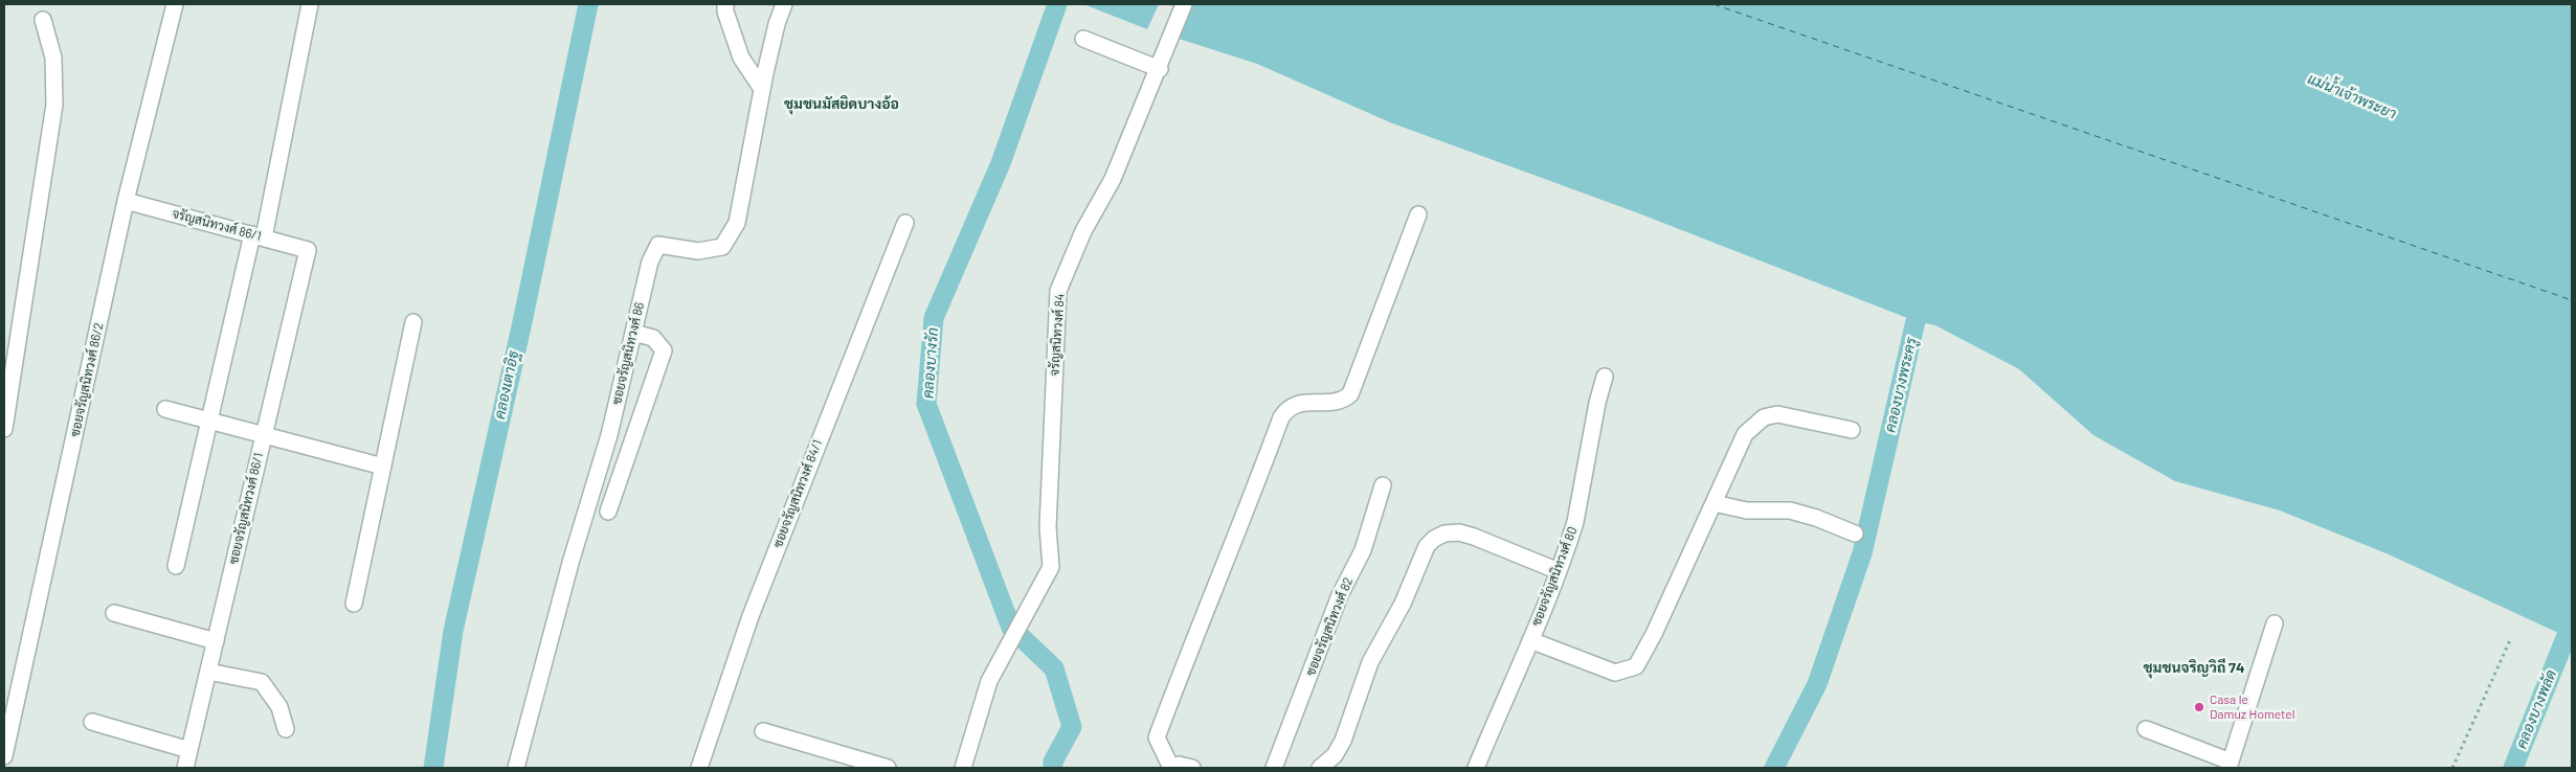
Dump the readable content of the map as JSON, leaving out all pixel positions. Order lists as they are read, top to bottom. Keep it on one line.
{"streets":{"street":["จรัญสนิทวงศ์ 86/1","จรัญสนิทวงศ์ 84","ซอยจรัญสนิทวงศ์ 86","ซอยจรัญสนิทวงศ์ 86/2","ซอยจรัญสนิทวงศ์ 84/1","ซอยจรัญสนิทวงศ์ 86/1","ซอยจรัญสนิทวงศ์ 80","ซอยจรัญสนิทวงศ์ 82"]},"crossings":[["จรัญสนิทวงศ์ 86/1","ซอยจรัญสนิทวงศ์ 86/2"],["จรัญสนิทวงศ์ 86/1","ซอยจรัญสนิทวงศ์ 86/1"]],"districts":["ชุมชนมัสยิดบางอ้อ","ชุมชนจริญวิถี 74"],"water":["แม่น้ำเจ้าพระยา","คลองบางรัก","คลองเตาอิฐ","คลองบางพระครู","คลองบางพลัด"],"places":["Casa le Damuz Hometel"]}
